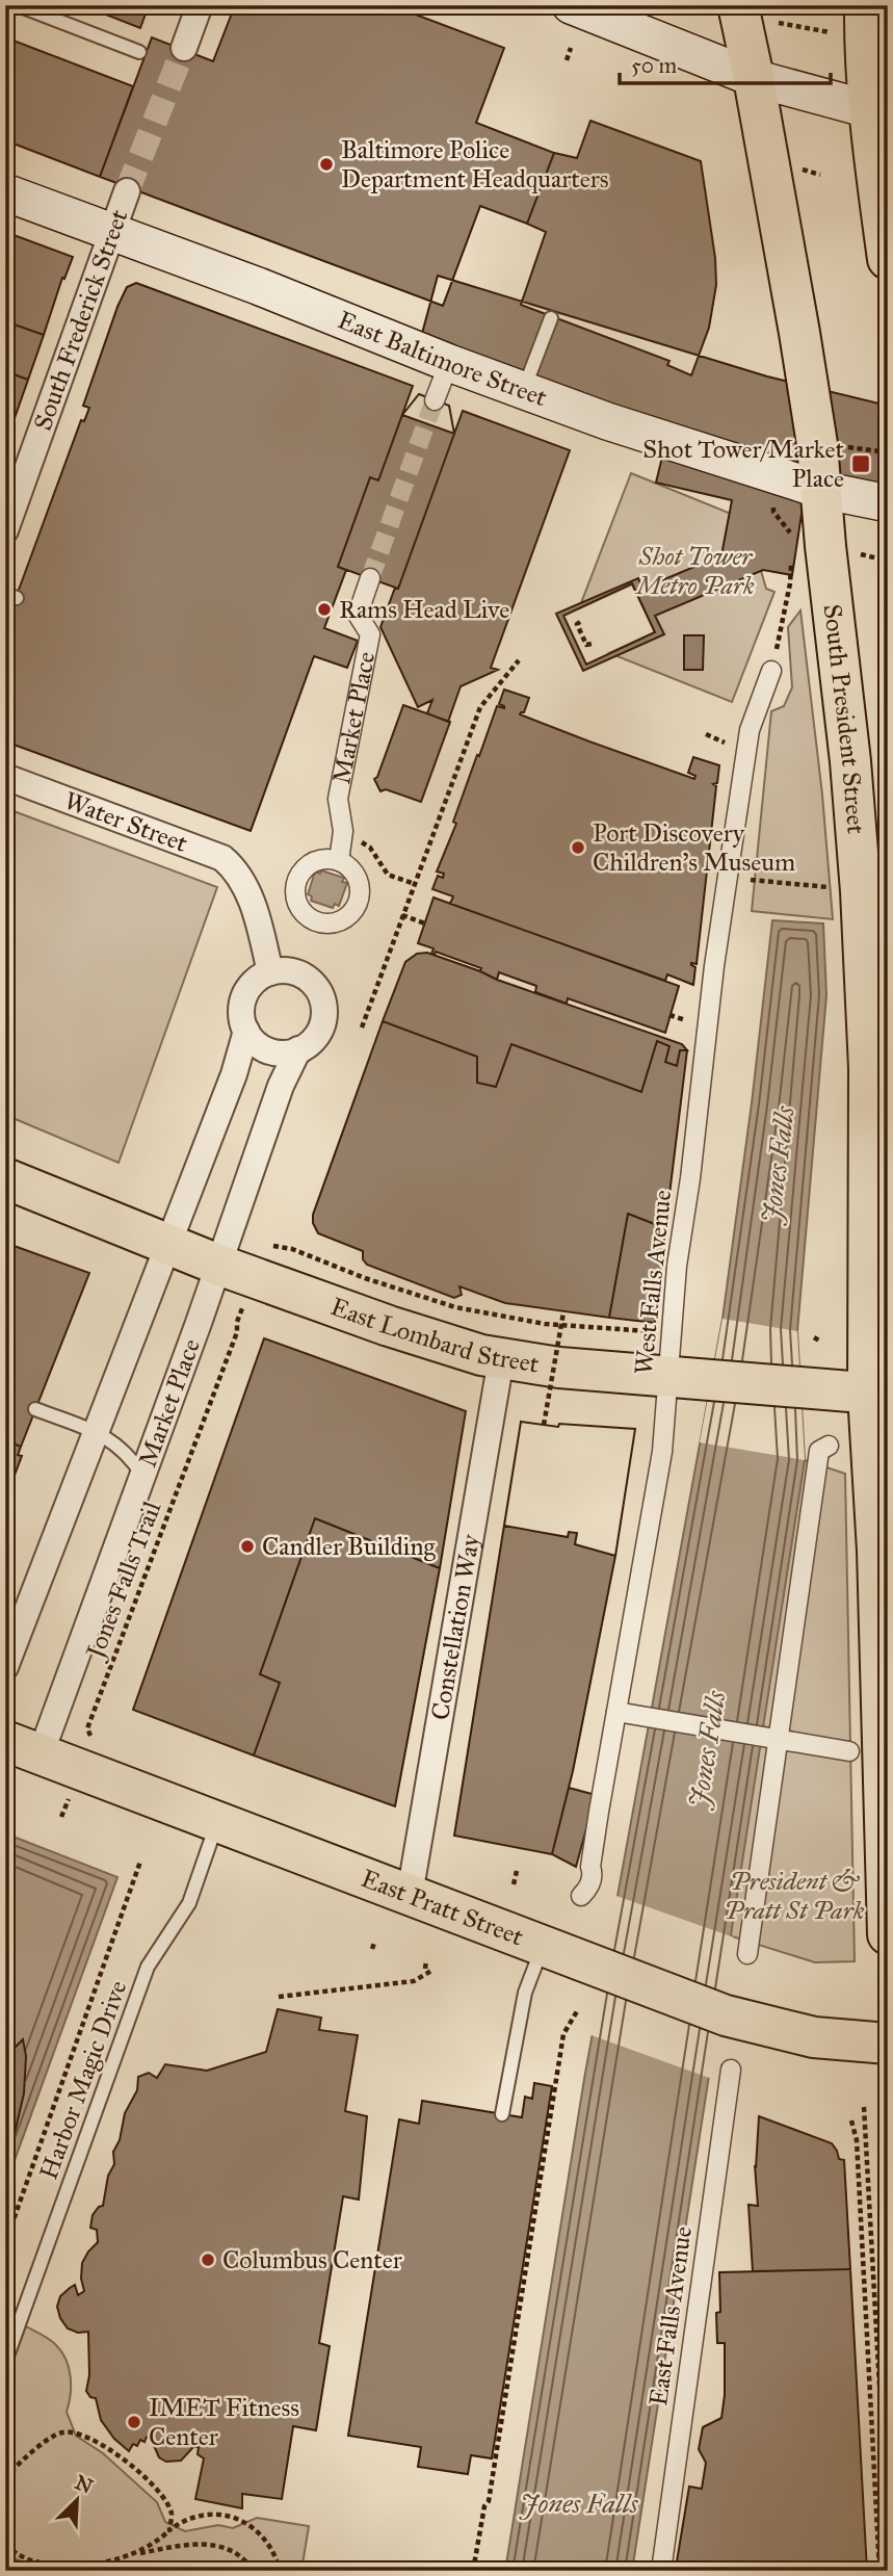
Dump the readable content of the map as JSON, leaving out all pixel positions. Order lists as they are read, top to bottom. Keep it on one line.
{"streets":{"main road":["East Baltimore Street","South President Street","East Lombard Street","East Pratt Street"],"street":["South Frederick Street","Market Place","Water Street","West Falls Avenue","Constellation Way","East Falls Avenue"],"lane":["Harbor Magic Drive"],"path":["Jones Falls Trail"]},"crossings":[["South Frederick Street","East Baltimore Street"],["East Baltimore Street","South President Street"],["Market Place","Water Street"],["Market Place","East Lombard Street"],["Market Place","East Pratt Street"],["South President Street","East Lombard Street"],["West Falls Avenue","East Lombard Street"],["East Lombard Street","Constellation Way"],["Constellation Way","East Pratt Street"],["East Pratt Street","Harbor Magic Drive"]],"water":["Jones Falls"],"parks":["Shot Tower Metro Park","President & Pratt St Park"],"places":{"other":["Baltimore Police Department Headquarters","Rams Head Live","Port Discovery Children's Museum","Candler Building","Columbus Center","IMET Fitness Center"],"transit":["Shot Tower/Market Place"]},"scale_bar":"50 m","north":"top right"}
